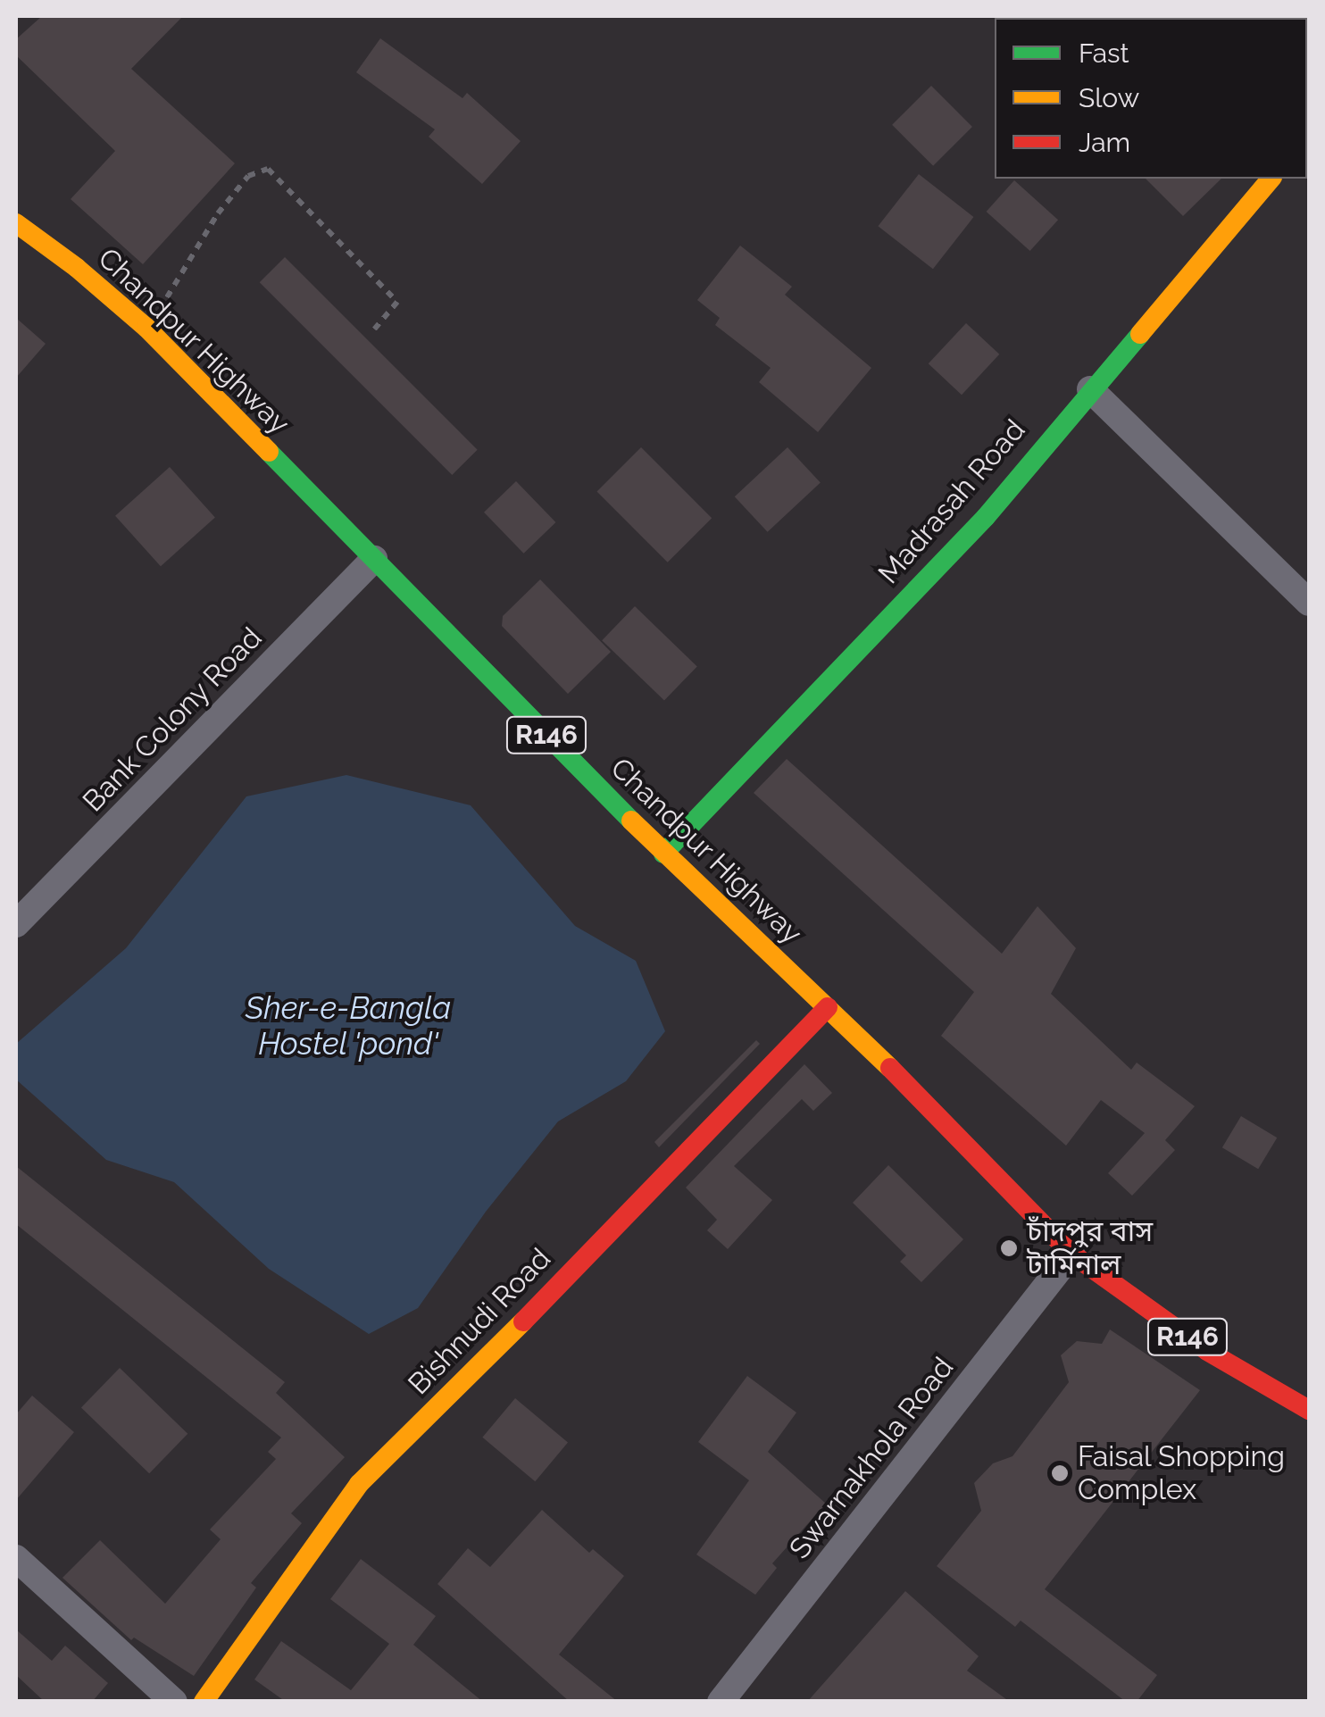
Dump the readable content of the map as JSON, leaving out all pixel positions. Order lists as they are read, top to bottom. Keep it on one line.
{"streets":{"street":["Chandpur Highway","Madrasah Road","Bank Colony Road","R146","Bishnudi Road","Swarnakhola Road"]},"crossings":[["Chandpur Highway","Madrasah Road"],["Chandpur Highway","Bank Colony Road"],["Chandpur Highway","Bishnudi Road"],["Chandpur Highway","Swarnakhola Road"]],"water":["Sher-e-Bangla Hostel 'pond'"],"places":["চাঁদপুর বাস টার্মিনাল","Faisal Shopping Complex"],"legend":["Fast","Slow","Jam"]}
